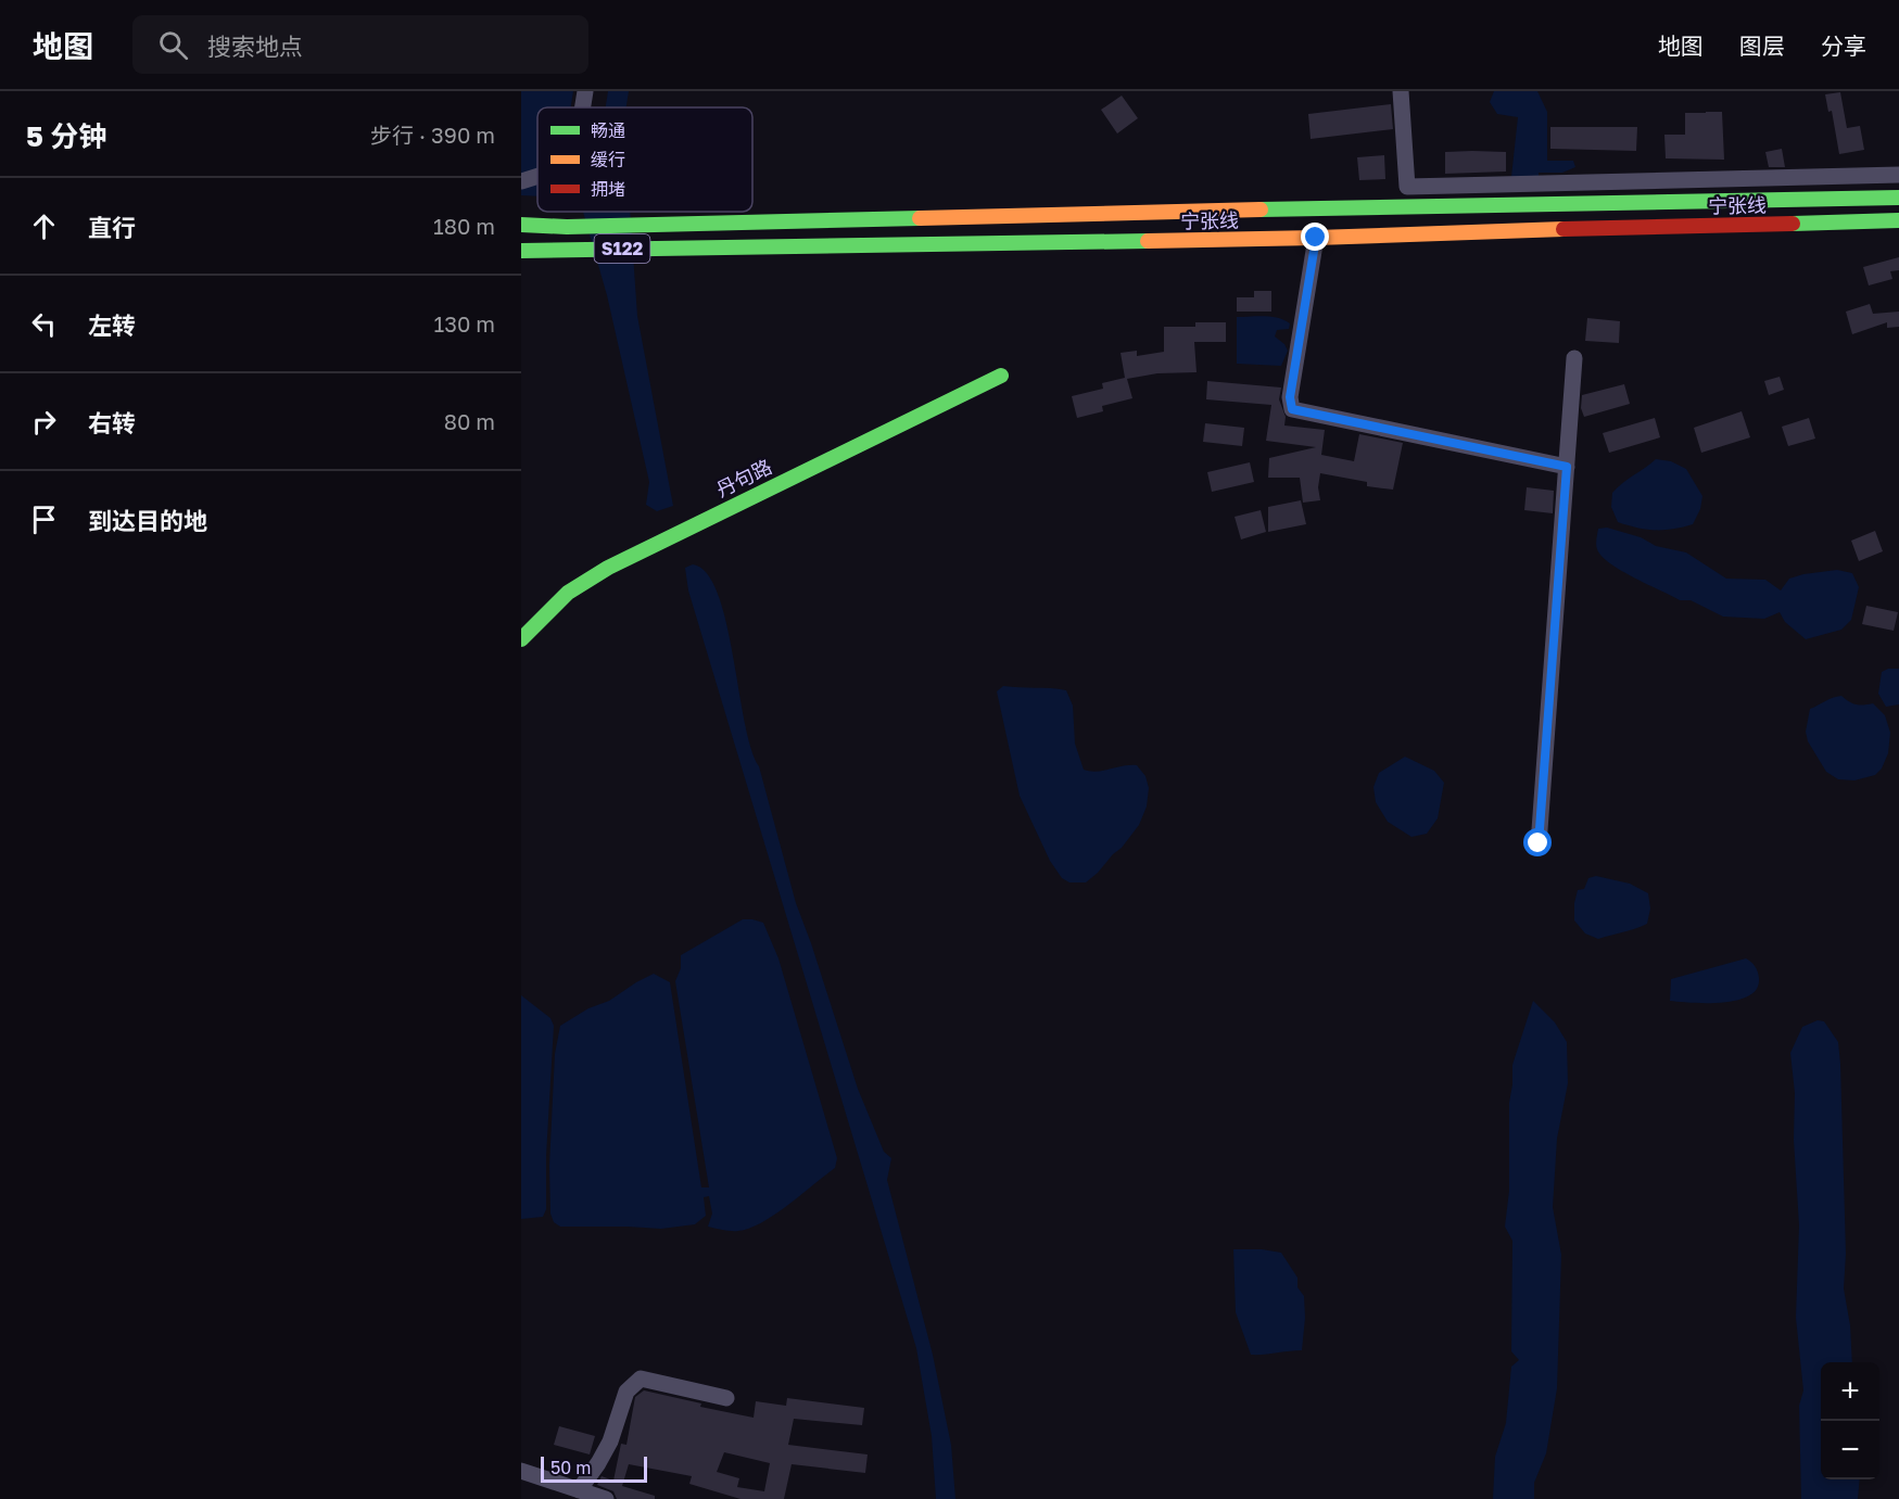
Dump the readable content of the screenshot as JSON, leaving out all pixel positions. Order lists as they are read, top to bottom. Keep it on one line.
{"streets":{"main road":["宁张线","S122","丹句路"]},"legend":["畅通","缓行","拥堵"],"scale_bar":"50 m","page":{"header":"地图","search":"搜索地点","nav":["地图","图层","分享"],"heading":["5 分钟","步行 · 390 m"],"list":[["直行","180 m"],["左转","130 m"],["右转","80 m"],"到达目的地"],"map_buttons":["+","−"],"scale":"50 m"}}
